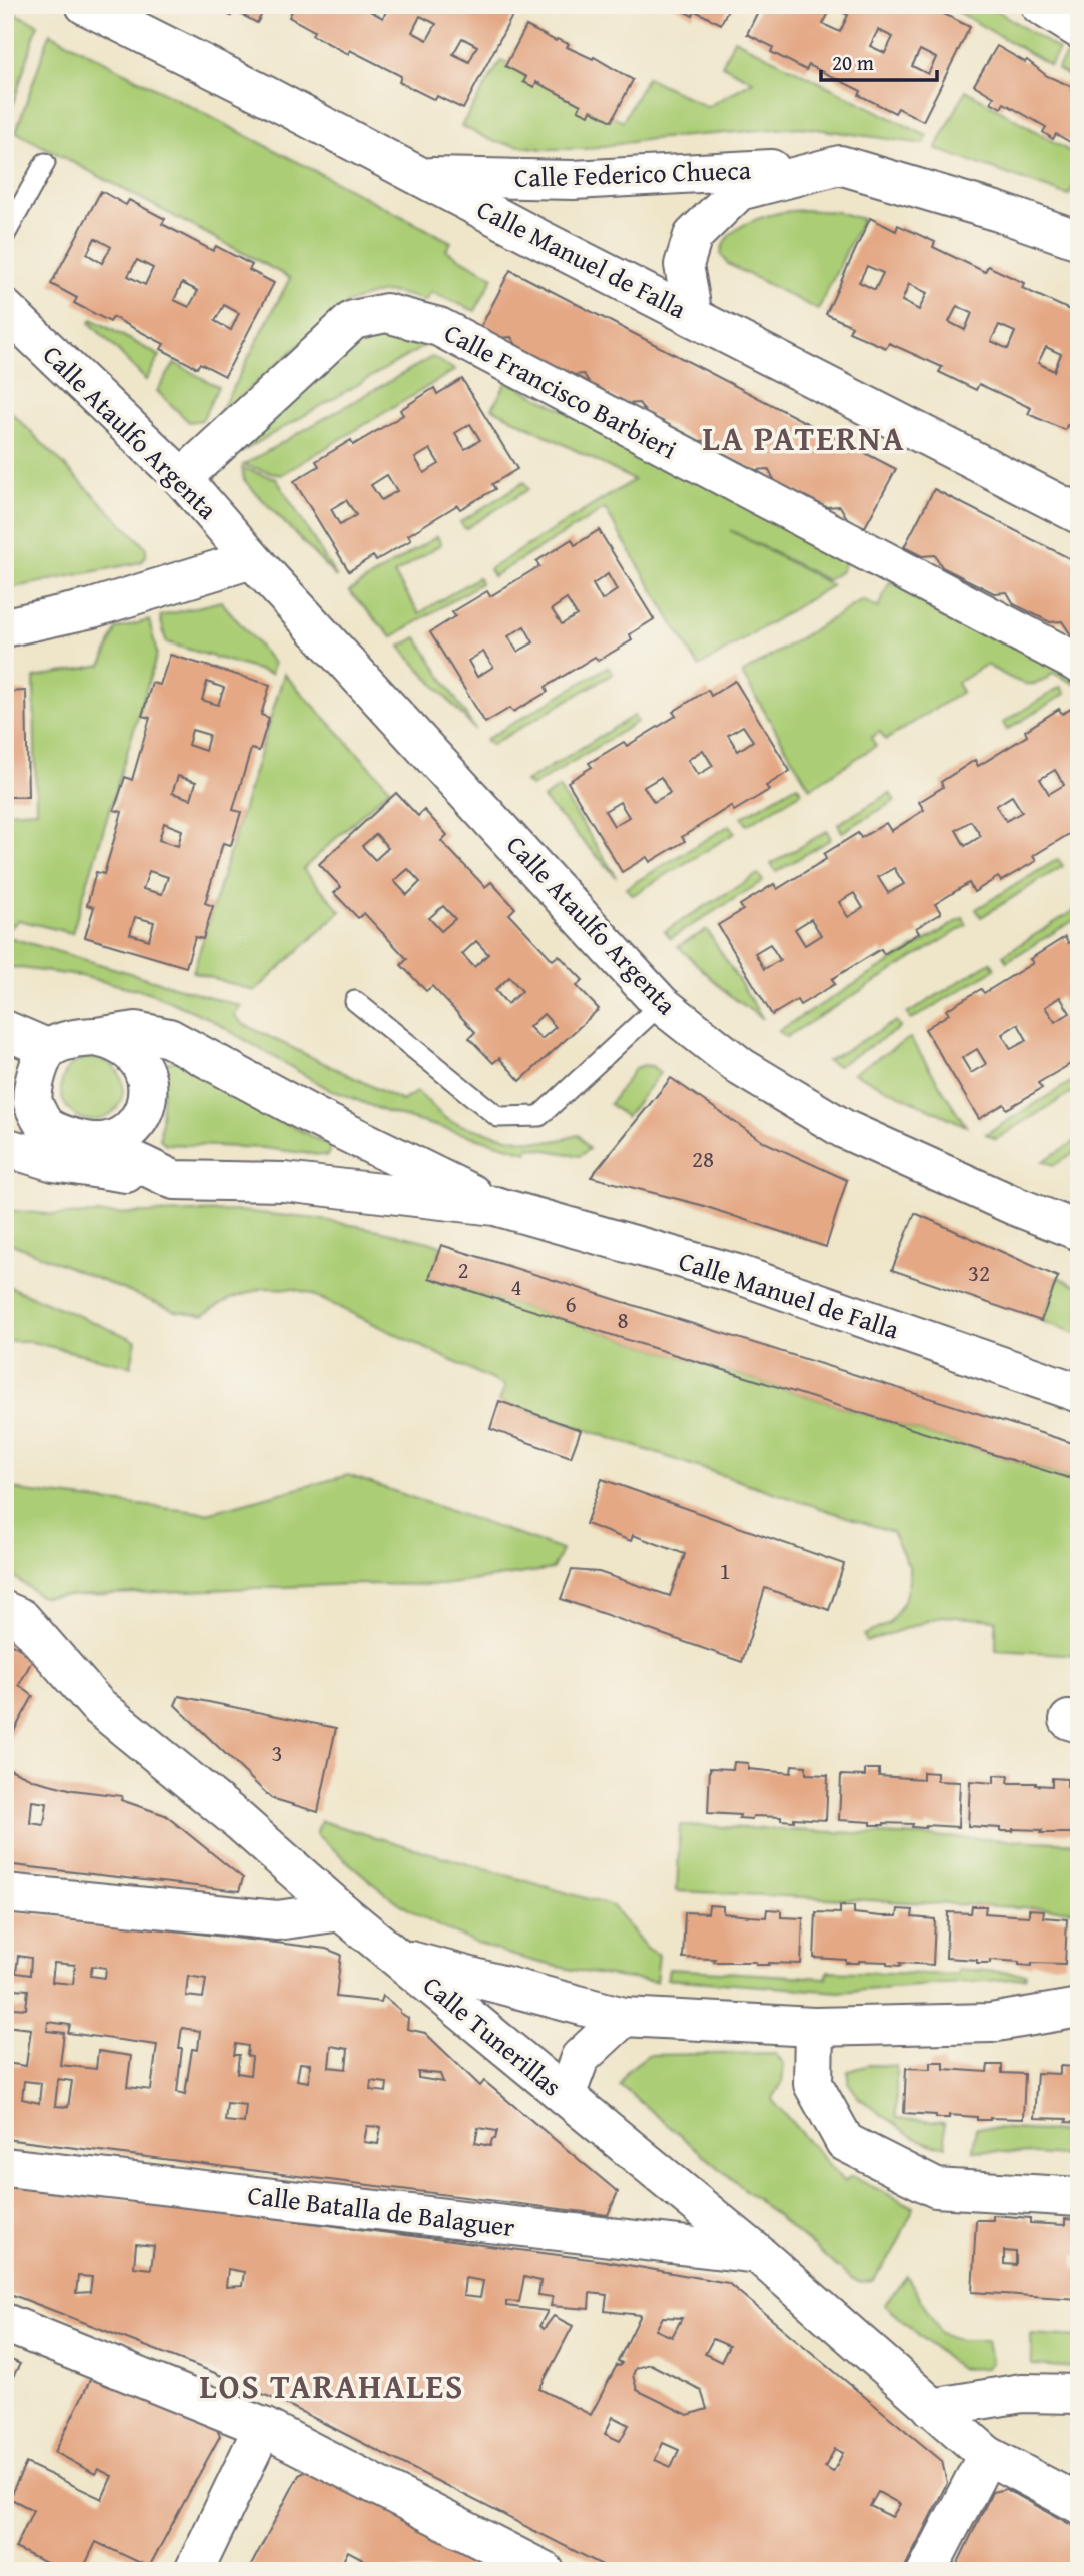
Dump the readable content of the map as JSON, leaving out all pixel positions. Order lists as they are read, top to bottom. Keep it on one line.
{"streets":{"street":["Calle Federico Chueca","Calle Manuel de Falla","Calle Francisco Barbieri","Calle Ataulfo Argenta","Calle Tunerillas","Calle Batalla de Balaguer"]},"crossings":[["Calle Federico Chueca","Calle Manuel de Falla"],["Calle Francisco Barbieri","Calle Ataulfo Argenta"],["Calle Tunerillas","Calle Batalla de Balaguer"]],"districts":["LA PATERNA","LOS TARAHALES"],"house_numbers":["28","2","32","4","6","8","1","3"],"scale_bar":"20 m"}
